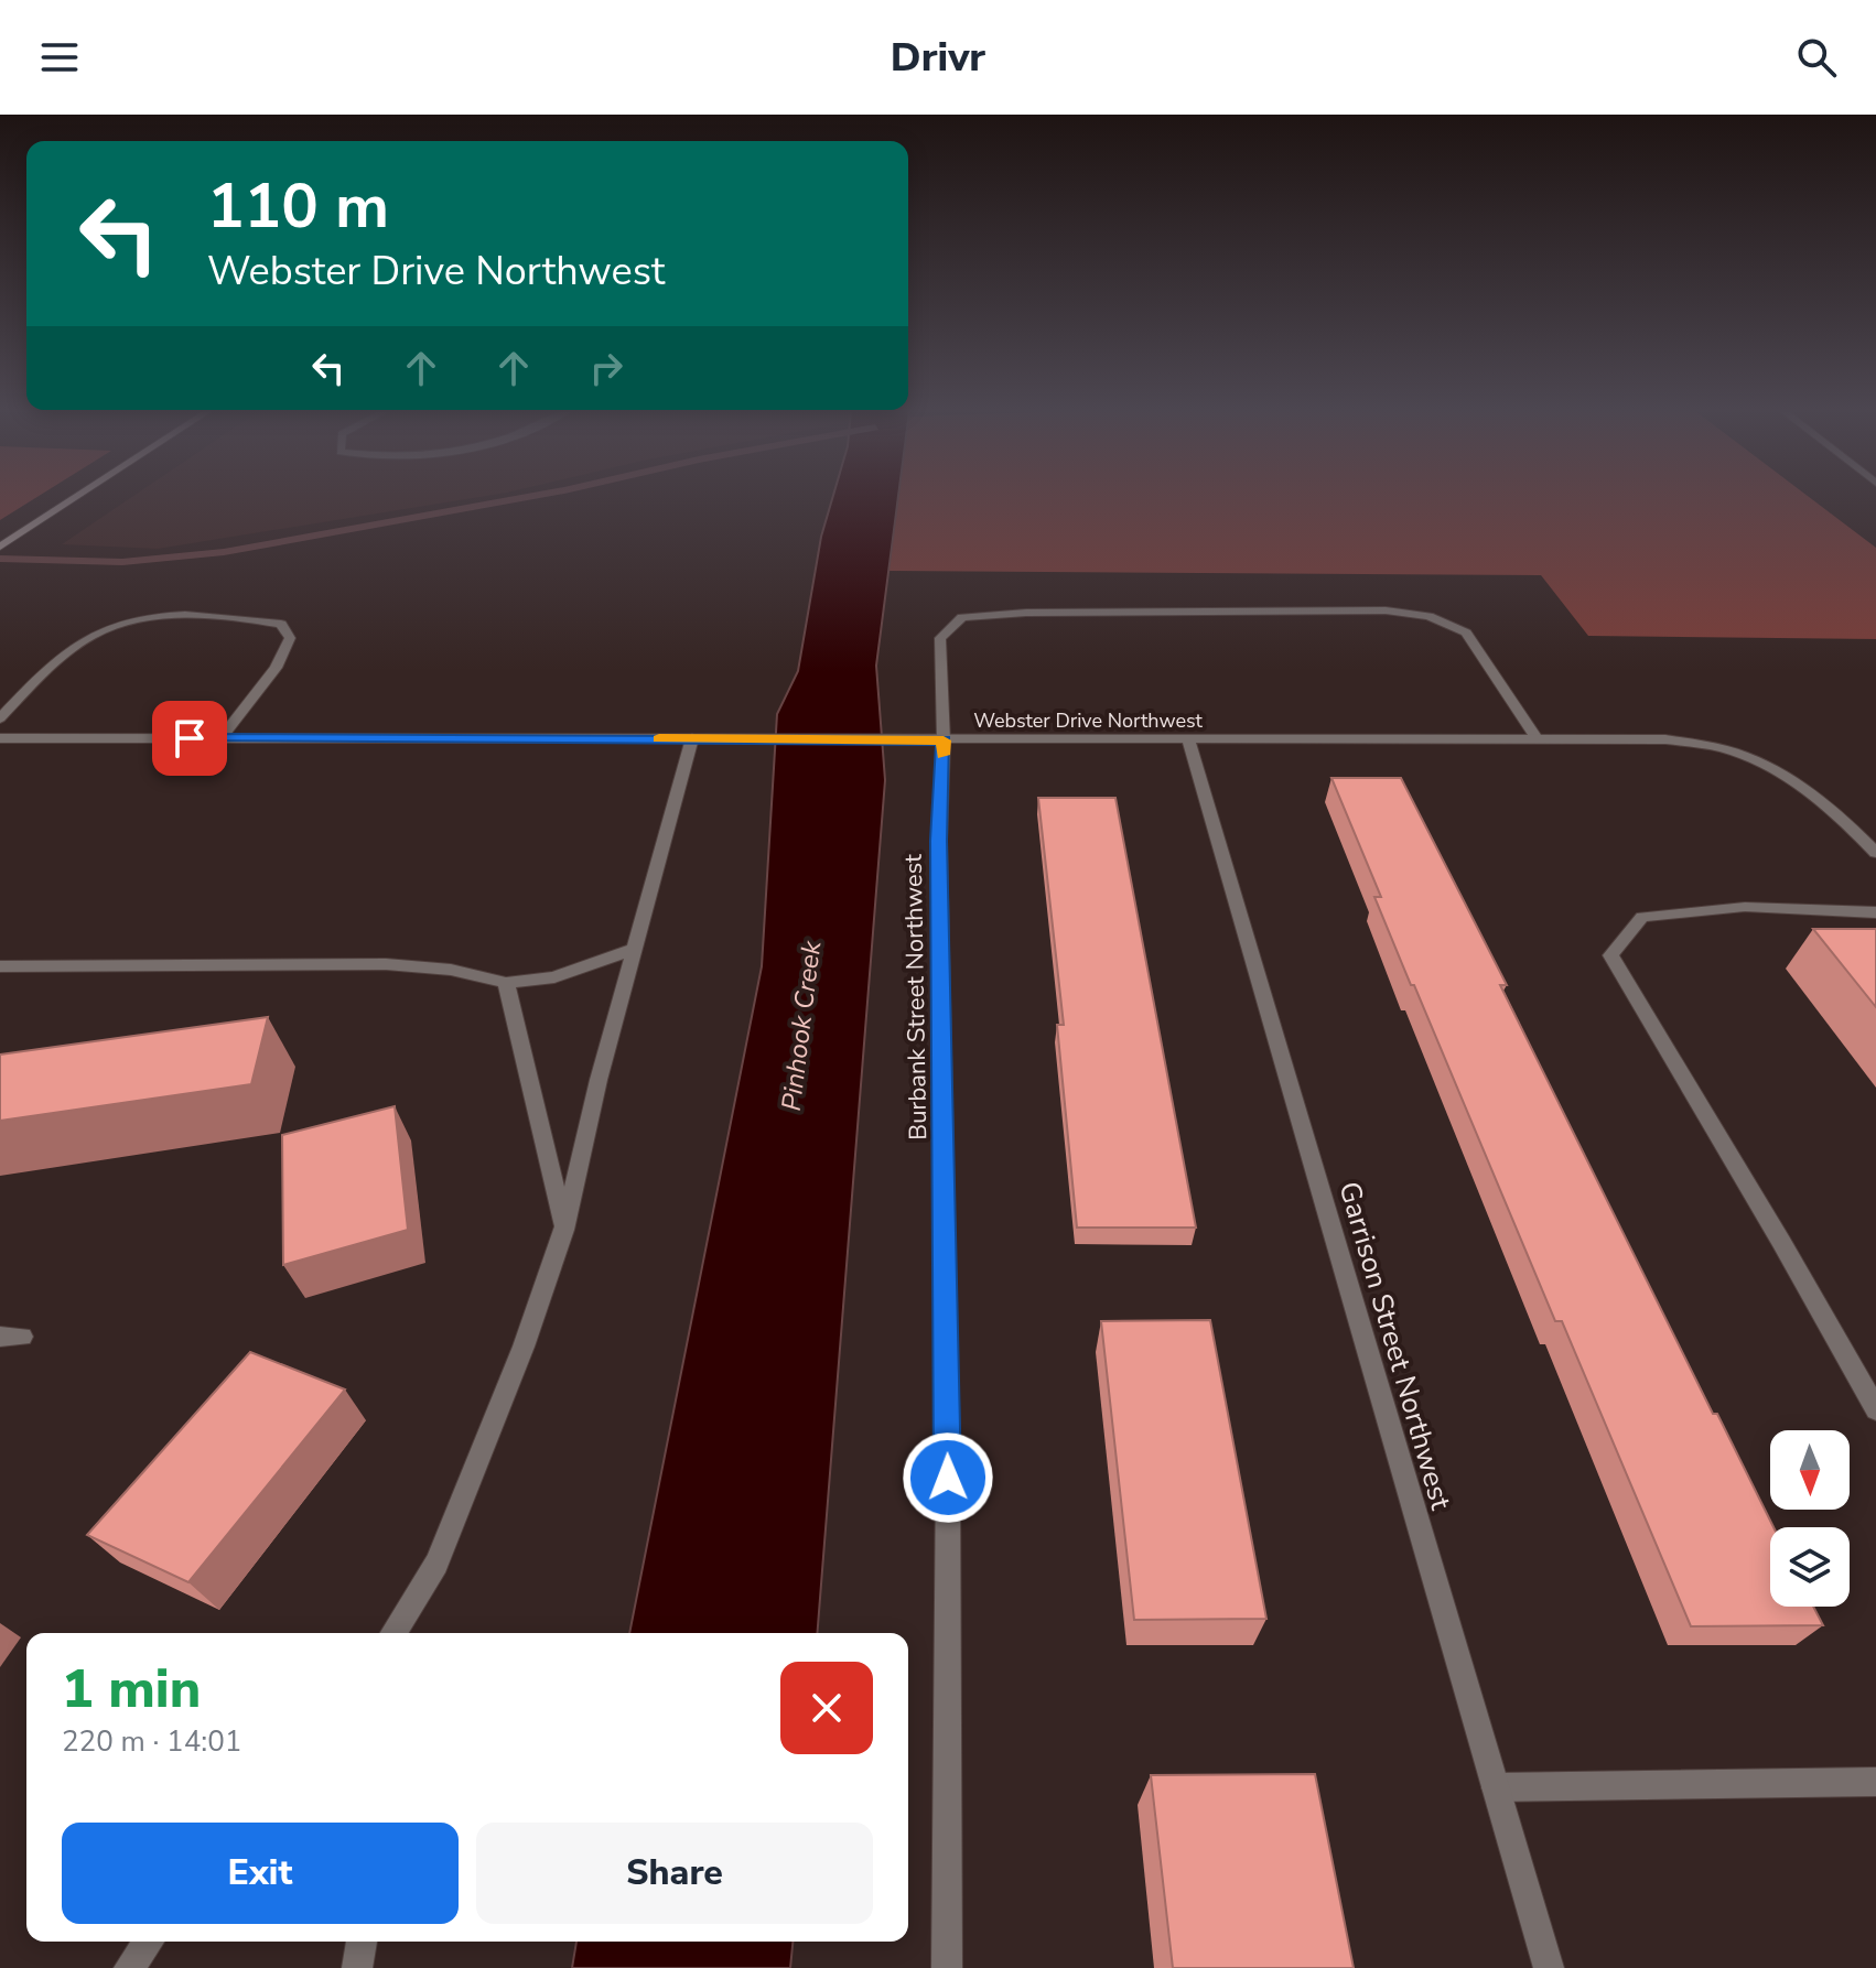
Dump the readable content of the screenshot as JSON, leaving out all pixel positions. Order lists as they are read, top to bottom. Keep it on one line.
{"streets":{"street":["Webster Drive Northwest","Burbank Street Northwest","Garrison Street Northwest"]},"crossings":[["Webster Drive Northwest","Burbank Street Northwest"],["Webster Drive Northwest","Garrison Street Northwest"]],"water":["Pinhook Creek"],"north":"bottom","page":{"header":"Drivr","turn":["110 m","Webster Drive Northwest"],"heading":["1 min","220 m · 14:01"],"buttons":["Exit","Share"]}}
